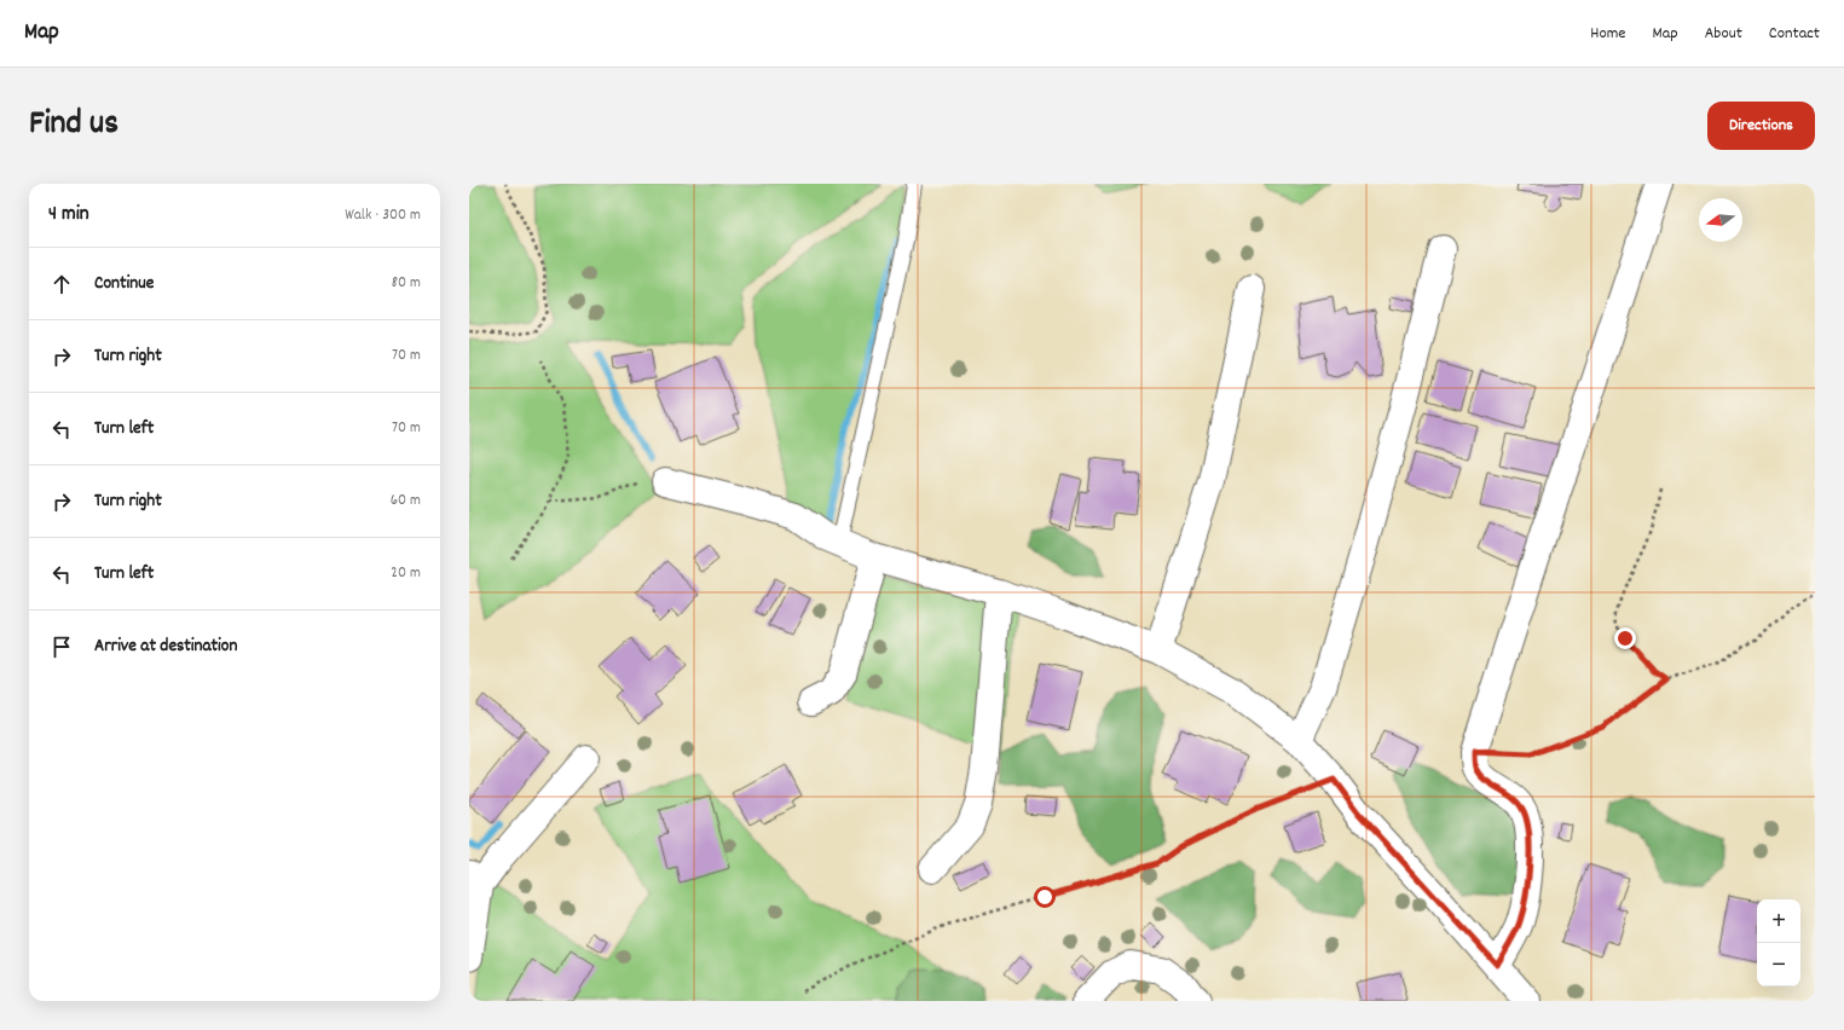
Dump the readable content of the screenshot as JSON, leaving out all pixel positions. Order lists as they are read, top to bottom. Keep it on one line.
{"north":"left","page":{"header":"Map","nav":["Home","Map","About","Contact"],"title":"Find us","buttons":"Directions","heading":["4 min","Walk · 300 m"],"list":[["Continue","80 m"],["Turn right","70 m"],["Turn left","70 m"],["Turn right","60 m"],["Turn left","20 m"],"Arrive at destination"],"map_buttons":["+","−"]}}
